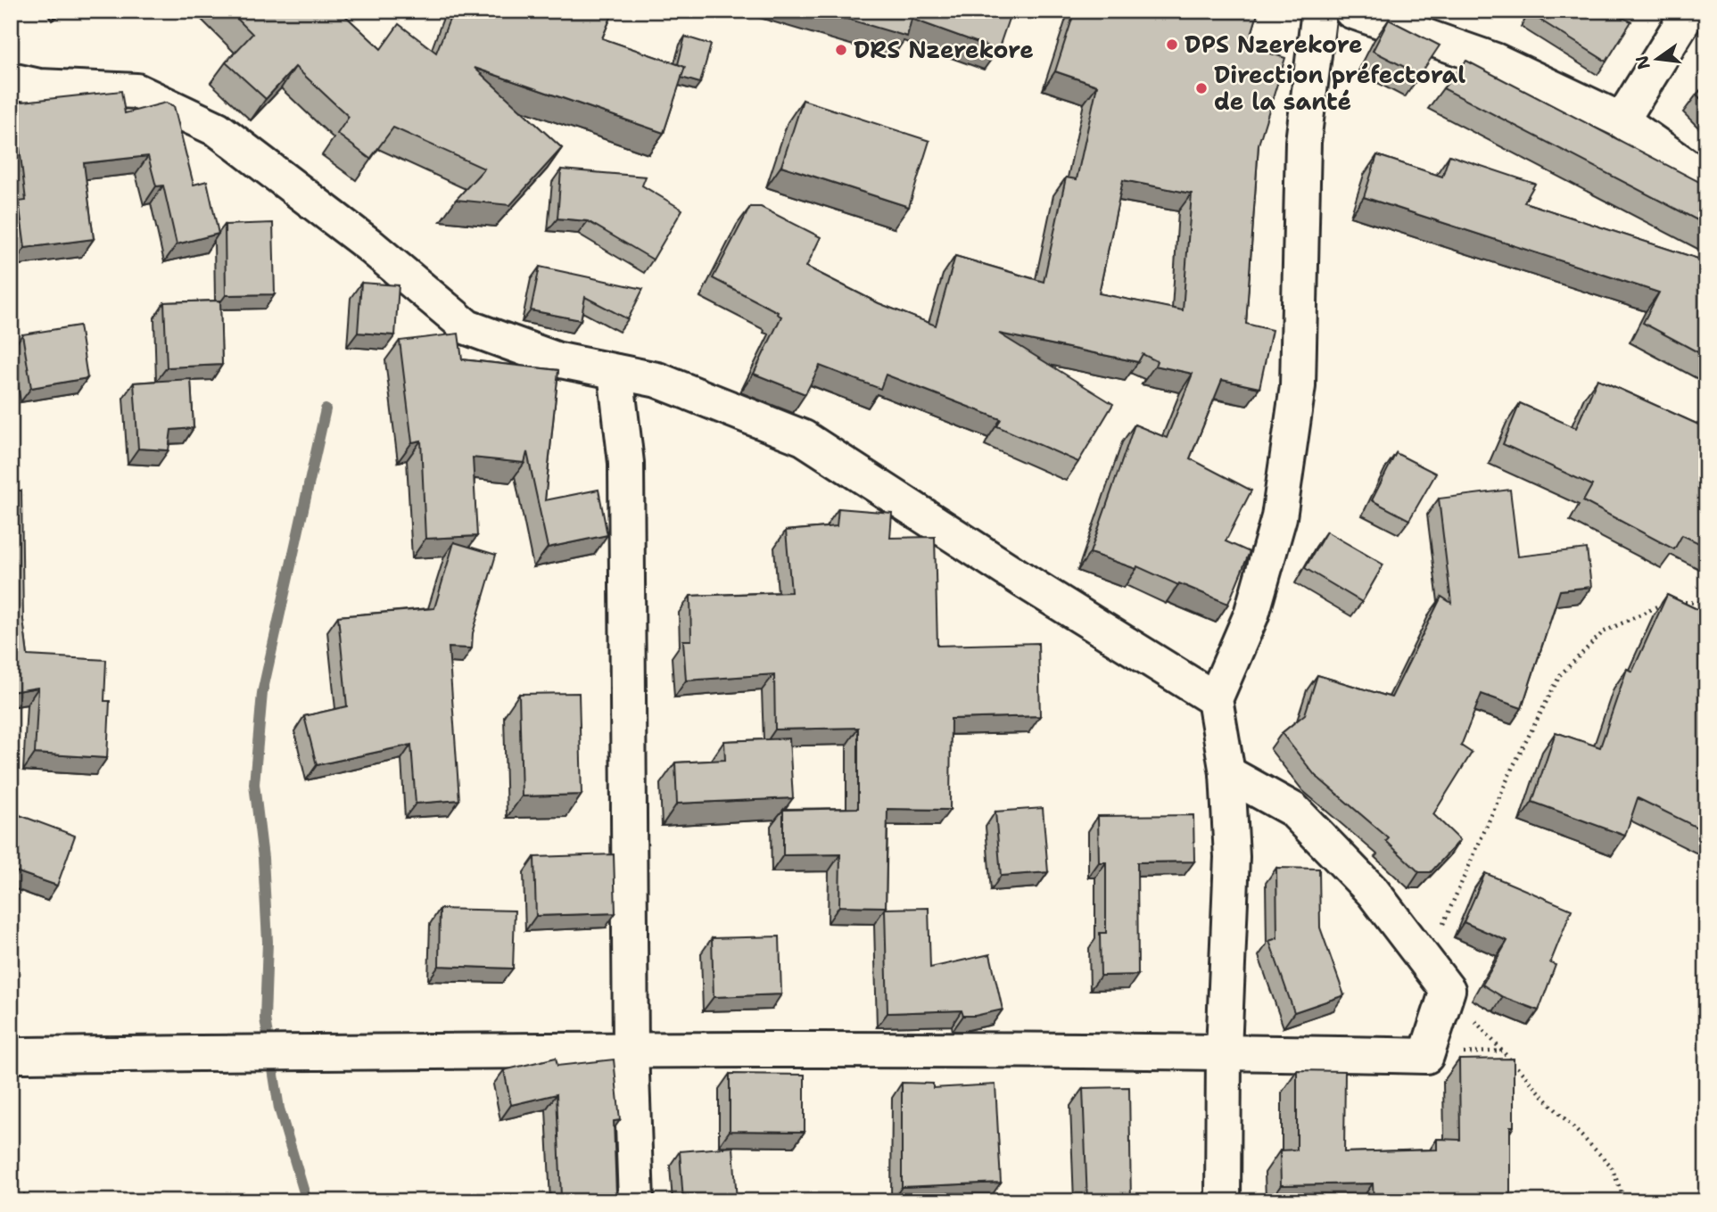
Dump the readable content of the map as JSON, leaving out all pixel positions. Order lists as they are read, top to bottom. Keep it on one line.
{"places":["DPS Nzerekore","DRS Nzerekore","Direction préfectoral de la santé"],"north":"left"}
